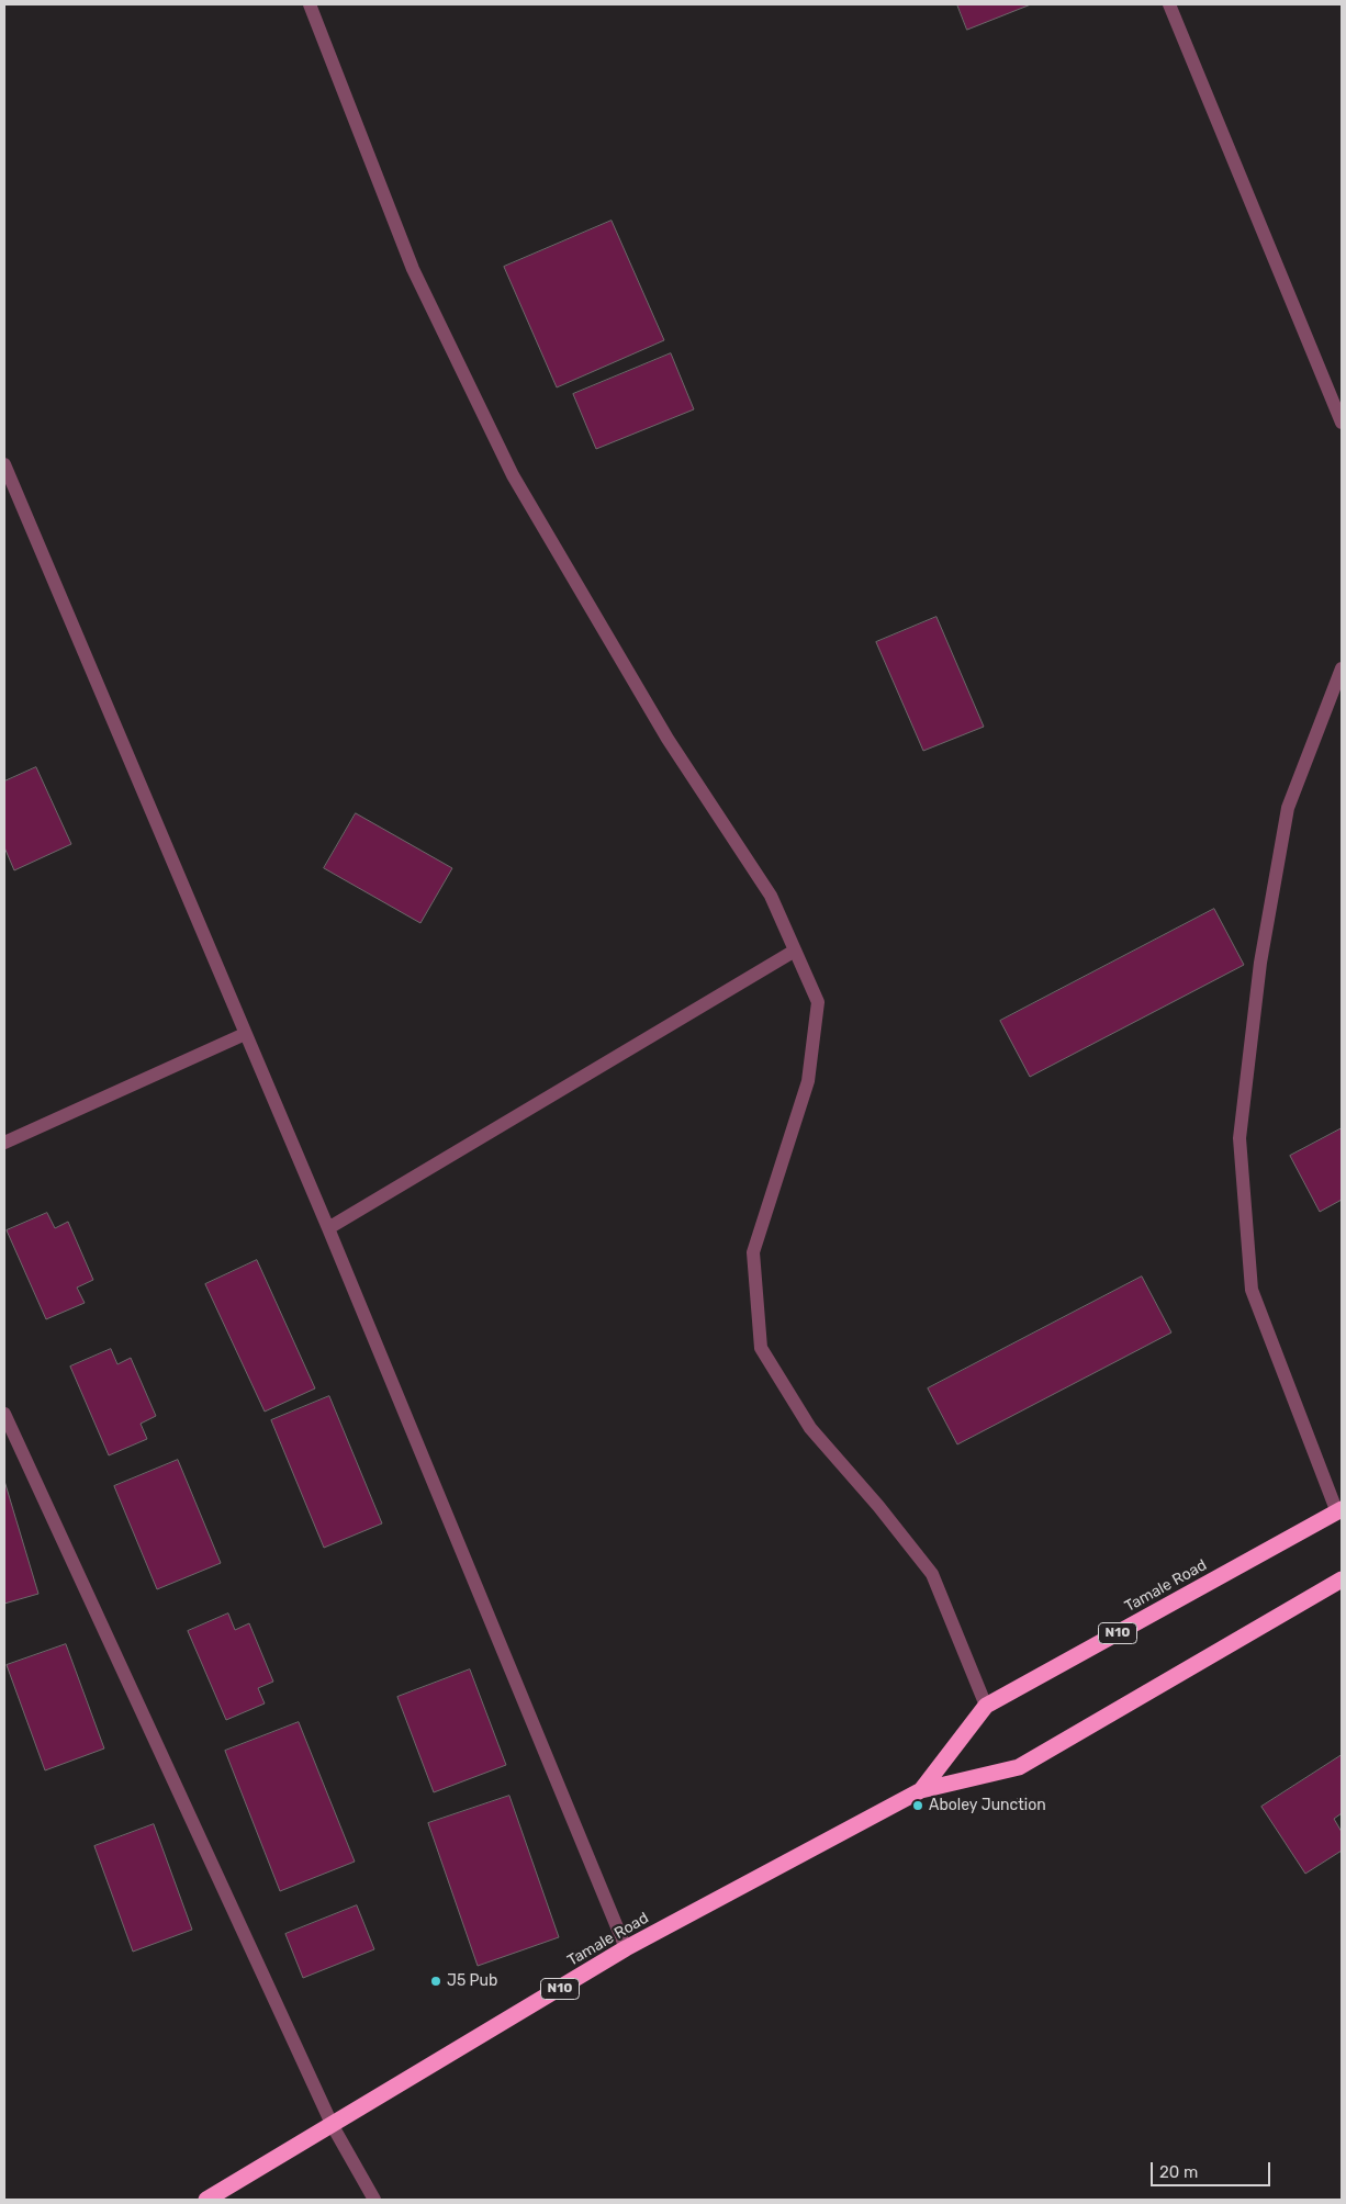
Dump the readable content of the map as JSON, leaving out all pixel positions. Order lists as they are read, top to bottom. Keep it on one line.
{"streets":{"highway":["Tamale Road","N10"]},"places":["Aboley Junction","J5 Pub"],"scale_bar":"20 m"}
